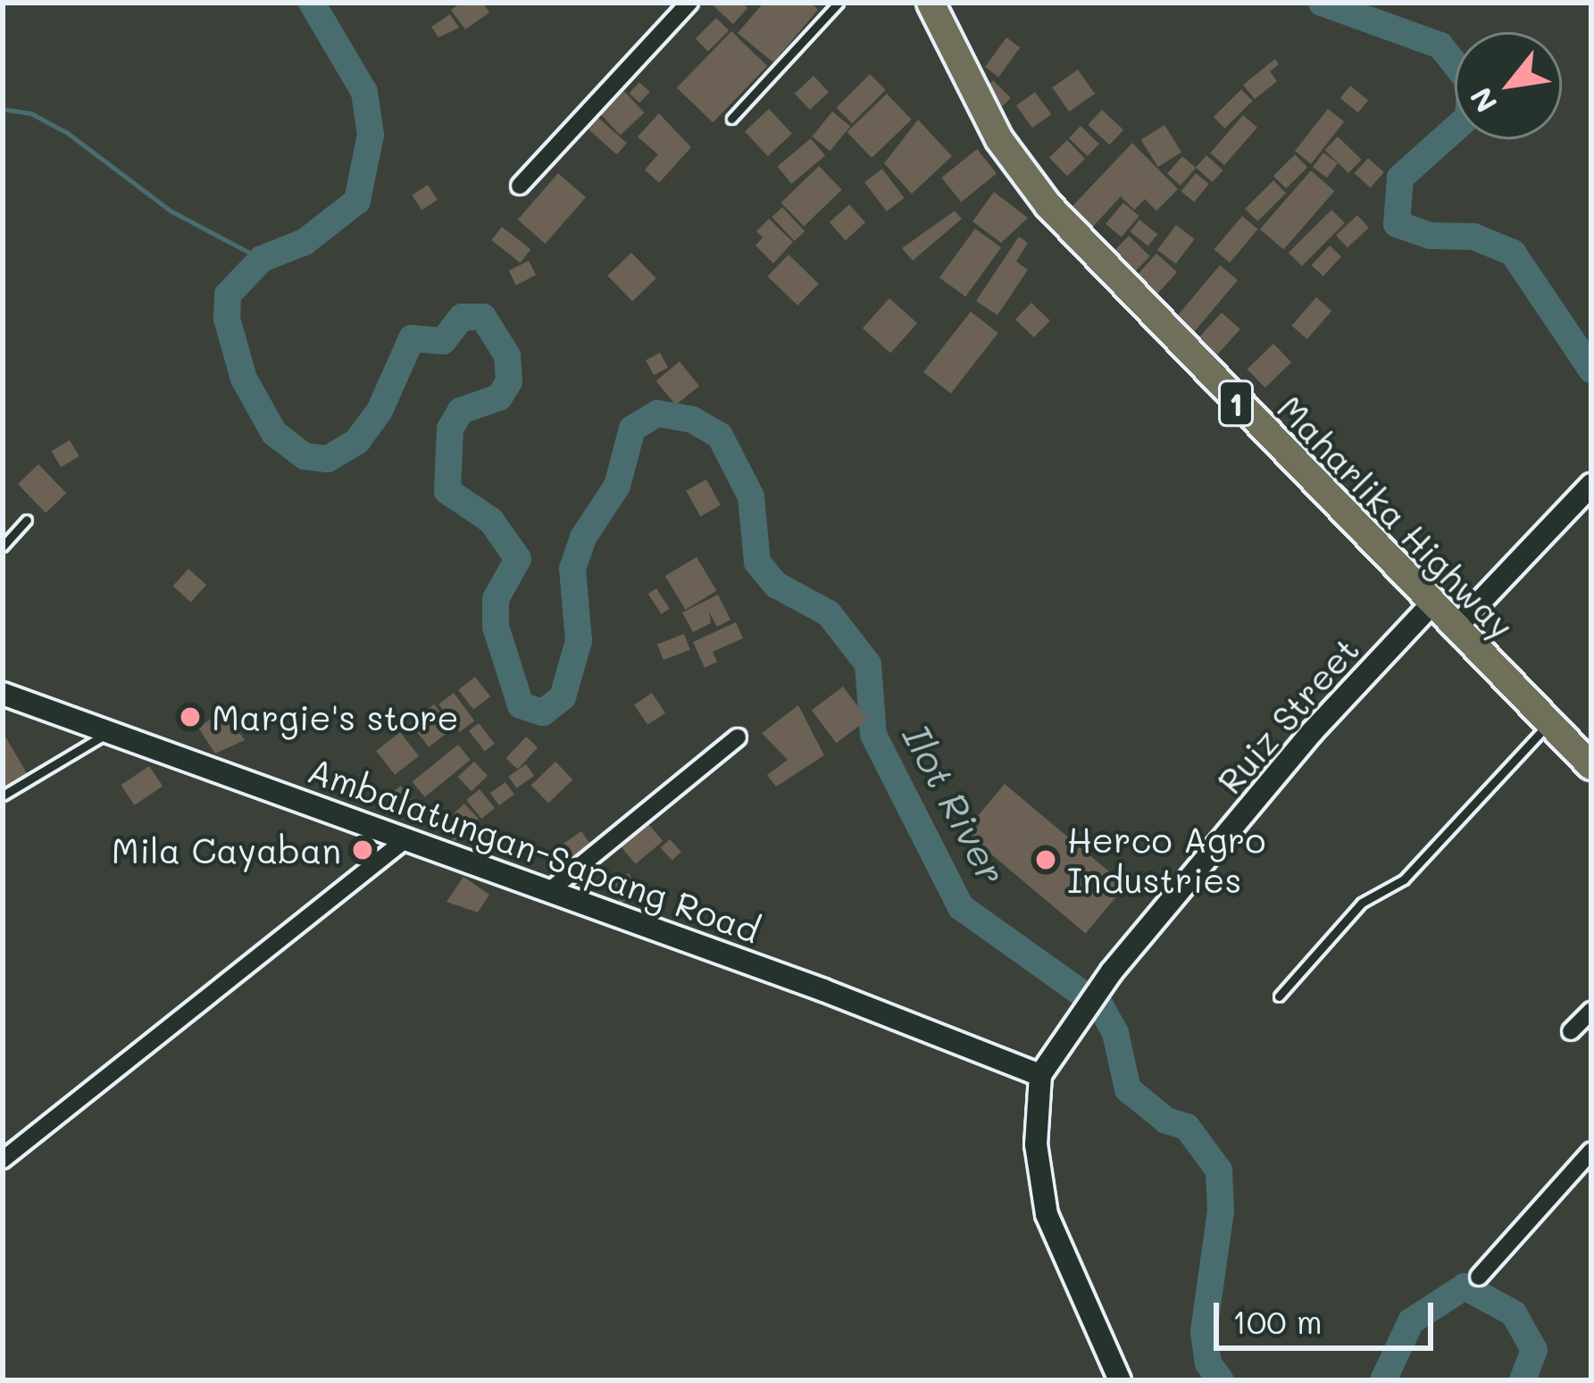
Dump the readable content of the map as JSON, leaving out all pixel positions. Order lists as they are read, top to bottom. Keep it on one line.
{"streets":{"main road":["1","Maharlika Highway"],"street":["Ruiz Street","Ambalatungan-Sapang Road"]},"crossings":[["Maharlika Highway","Ruiz Street"],["Ruiz Street","Ambalatungan-Sapang Road"]],"water":["Ilot River"],"places":["Margie's store","Mila Cayaban","Herco Agro Industries"],"scale_bar":"100 m","north":"bottom left"}
